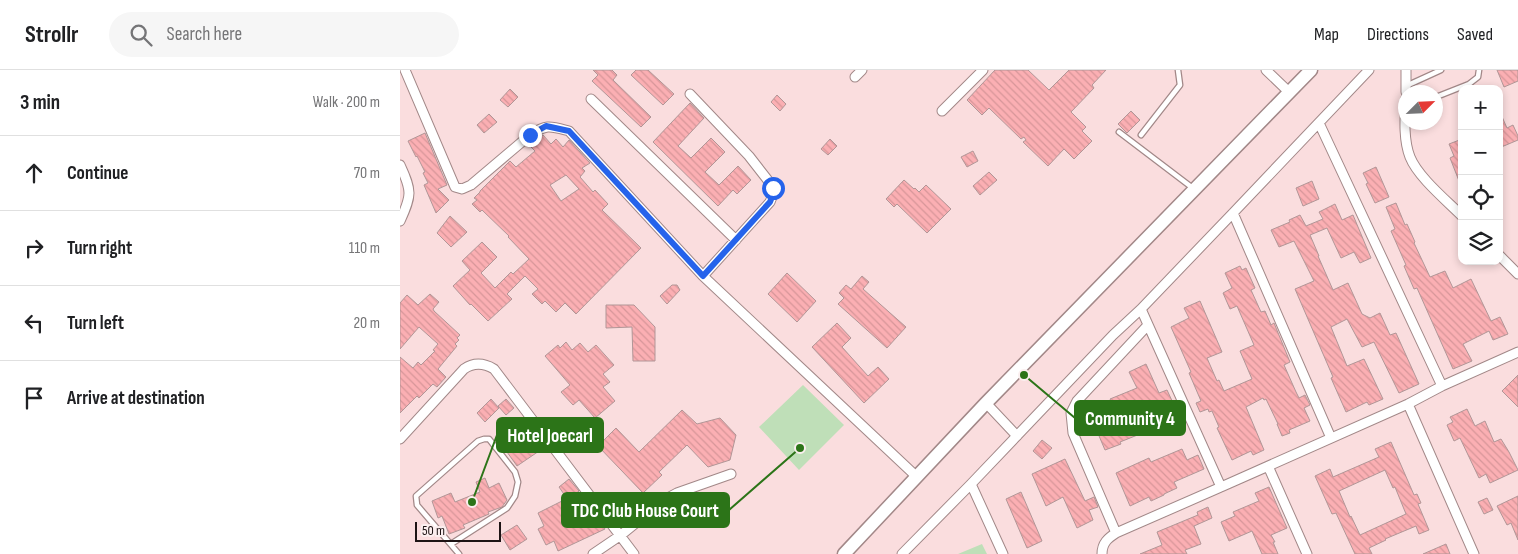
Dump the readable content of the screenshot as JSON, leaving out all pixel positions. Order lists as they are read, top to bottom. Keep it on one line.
{"places":["Community 4","TDC Club House Court","Hotel Joecarl"],"scale_bar":"50 m","north":"top right","page":{"header":"Strollr","search":"Search here","nav":["Map","Directions","Saved"],"heading":["3 min","Walk · 200 m"],"map_buttons":["+","−"],"list":[["Continue","70 m"],["Turn right","110 m"],["Turn left","20 m"],"Arrive at destination"],"scale":"50 m"}}
